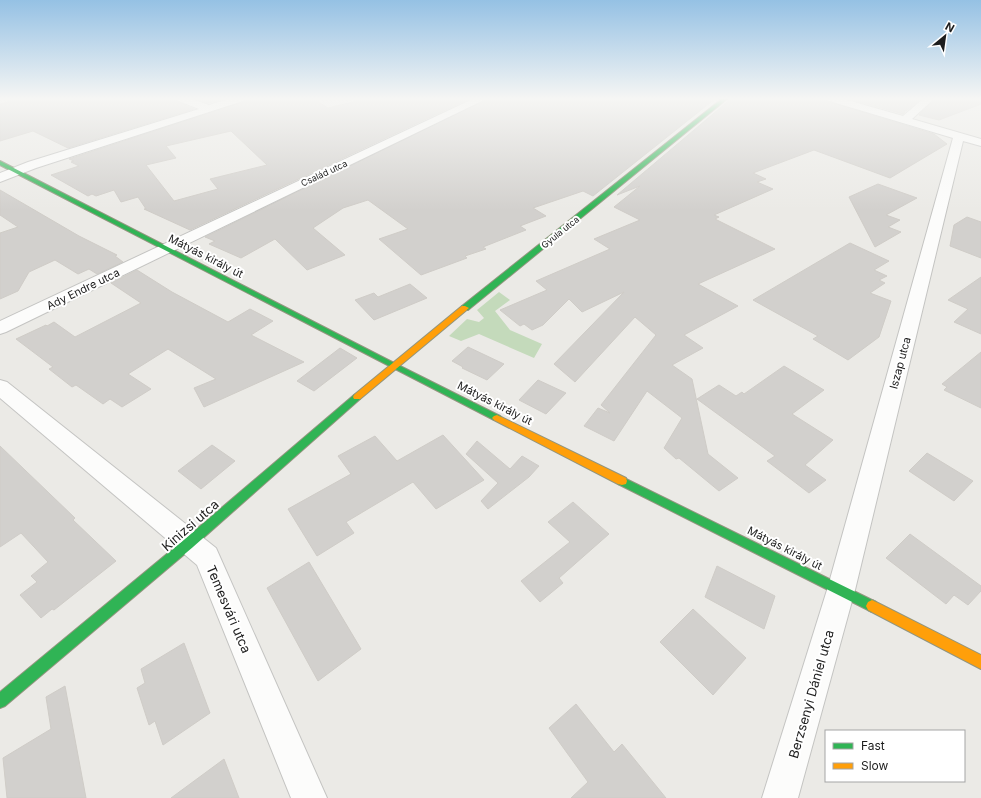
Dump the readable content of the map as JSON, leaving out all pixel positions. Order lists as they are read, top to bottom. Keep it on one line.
{"streets":{"street":["Család utca","Gyula utca","Mátyás király út","Ady Endre utca","Iszap utca","Kinizsi utca","Temesvári utca","Berzsenyi Dániel utca"]},"crossings":[["Család utca","Mátyás király út"],["Család utca","Ady Endre utca"],["Gyula utca","Mátyás király út"],["Gyula utca","Kinizsi utca"],["Mátyás király út","Ady Endre utca"],["Mátyás király út","Iszap utca"],["Mátyás király út","Kinizsi utca"],["Mátyás király út","Berzsenyi Dániel utca"],["Iszap utca","Berzsenyi Dániel utca"],["Kinizsi utca","Temesvári utca"]],"legend":["Fast","Slow"],"north":"top right"}
